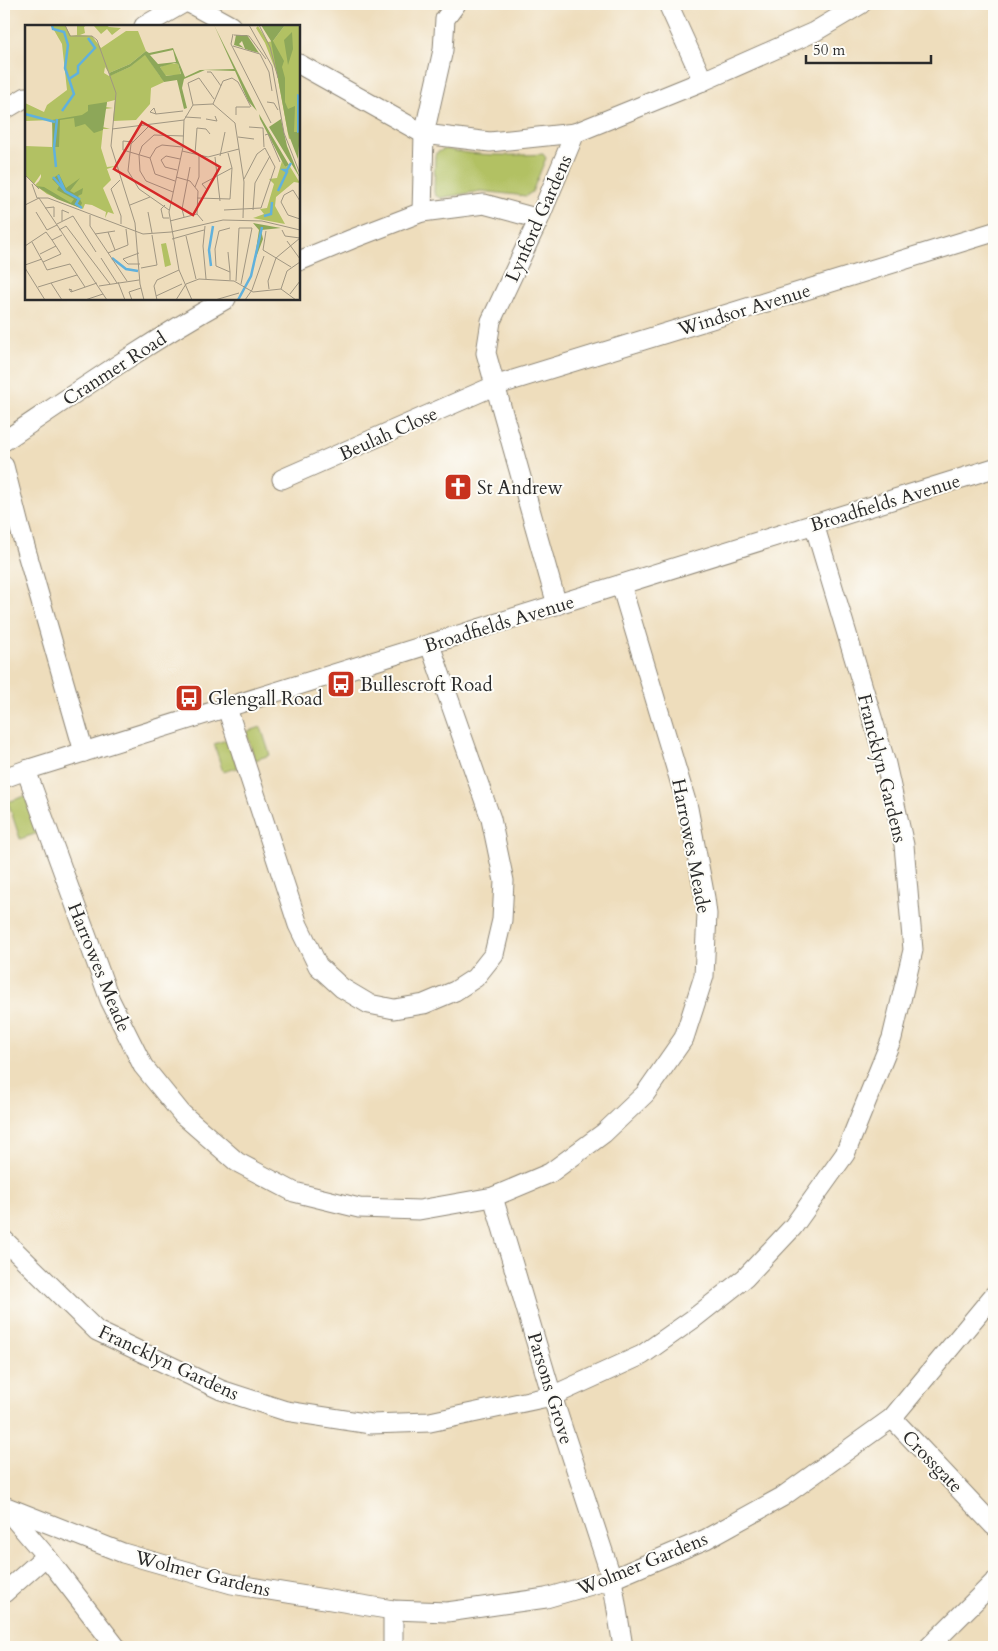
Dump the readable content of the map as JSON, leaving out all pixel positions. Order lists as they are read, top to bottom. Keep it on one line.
{"streets":{"street":["Lynford Gardens","Windsor Avenue","Cranmer Road","Beulah Close","Broadfields Avenue","Francklyn Gardens","Harrowes Meade","Parsons Grove","Crossgate","Wolmer Gardens"]},"crossings":[["Lynford Gardens","Windsor Avenue"],["Lynford Gardens","Beulah Close"],["Lynford Gardens","Broadfields Avenue"],["Windsor Avenue","Beulah Close"],["Broadfields Avenue","Francklyn Gardens"],["Broadfields Avenue","Harrowes Meade"],["Francklyn Gardens","Parsons Grove"],["Harrowes Meade","Parsons Grove"],["Parsons Grove","Wolmer Gardens"],["Crossgate","Wolmer Gardens"]],"places":{"church":["St Andrew"],"bus stop":["Bullescroft Road","Glengall Road"]},"scale_bar":"50 m"}
